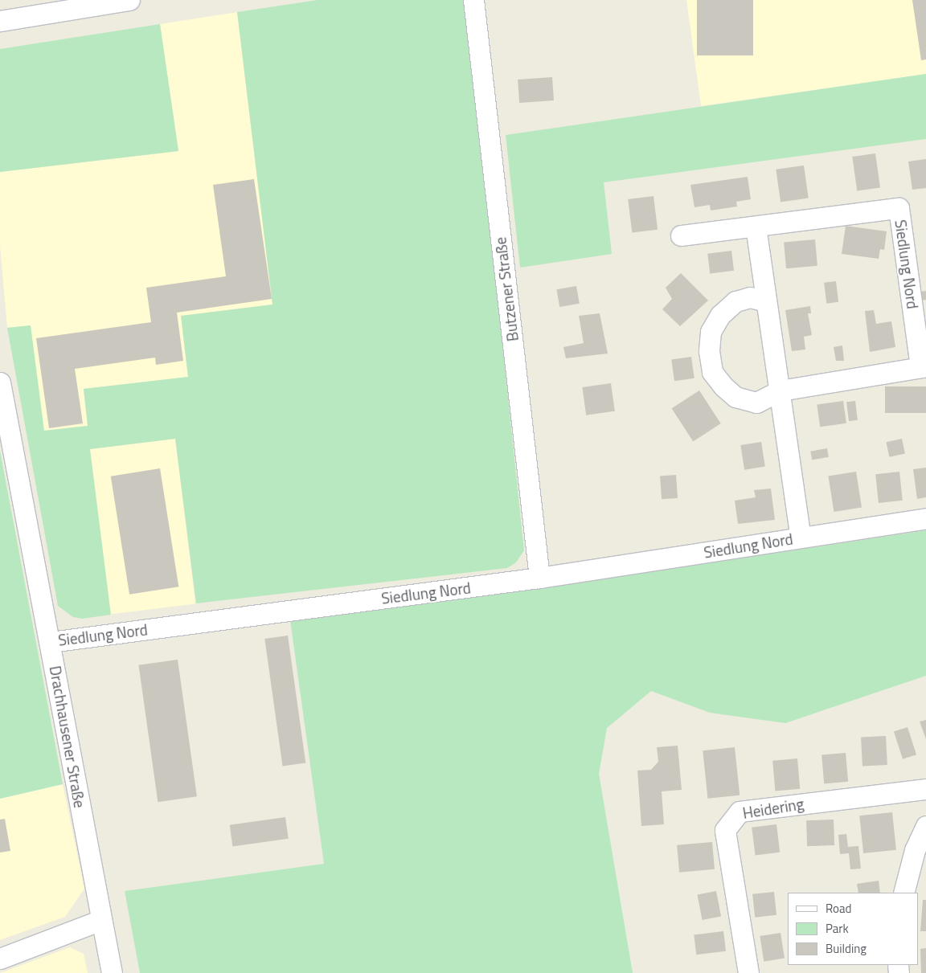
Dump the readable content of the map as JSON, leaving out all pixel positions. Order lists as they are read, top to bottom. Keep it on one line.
{"streets":{"street":["Siedlung Nord","Butzener Straße","Drachhausener Straße","Heidering"]},"crossings":[["Siedlung Nord","Butzener Straße"],["Siedlung Nord","Drachhausener Straße"]],"legend":["Road","Park","Building"]}
